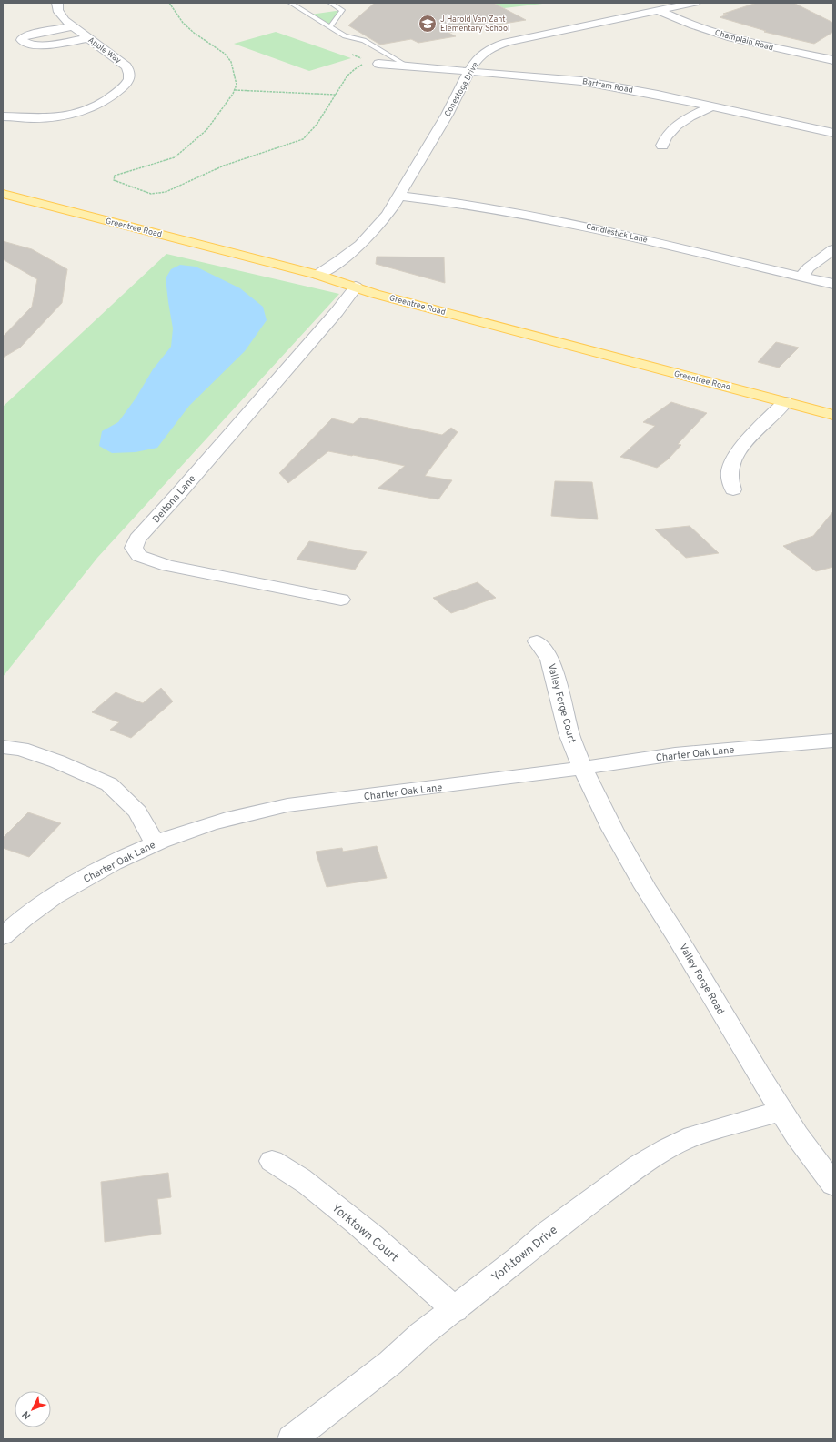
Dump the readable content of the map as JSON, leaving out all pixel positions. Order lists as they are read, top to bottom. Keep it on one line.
{"streets":{"main road":["Greentree Road"],"street":["Champlain Road","Apple Way","Bartram Road","Conestoga Drive","Candlestick Lane","Deltona Lane","Valley Forge Court","Charter Oak Lane","Valley Forge Road","Yorktown Court","Yorktown Drive"]},"crossings":[["Champlain Road","Conestoga Drive"],["Bartram Road","Conestoga Drive"],["Conestoga Drive","Greentree Road"],["Conestoga Drive","Candlestick Lane"],["Greentree Road","Deltona Lane"],["Valley Forge Court","Charter Oak Lane"],["Valley Forge Court","Valley Forge Road"],["Charter Oak Lane","Valley Forge Road"],["Valley Forge Road","Yorktown Drive"],["Yorktown Court","Yorktown Drive"]],"places":{"school or university":["J Harold Van Zant Elementary School"]},"north":"bottom left"}
